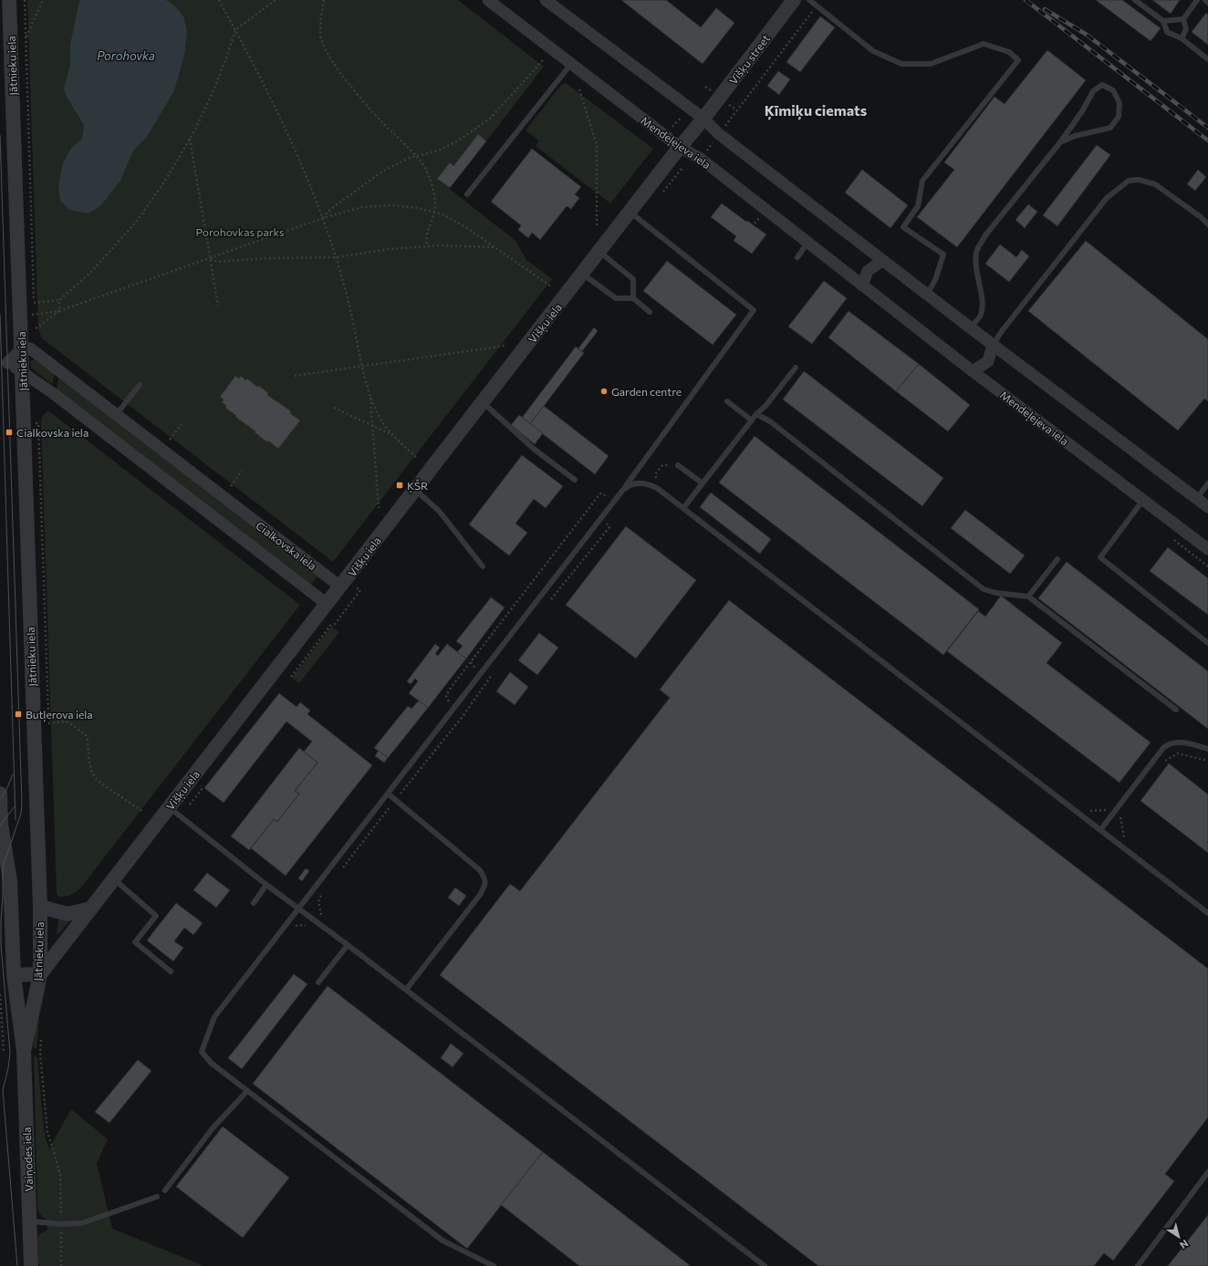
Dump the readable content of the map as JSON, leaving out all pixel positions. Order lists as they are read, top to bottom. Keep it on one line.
{"streets":{"street":["Višķu street","Jātnieku iela","Mendeļejeva iela","Višķu iela","Cialkovska iela","Vaiņodes iela"]},"crossings":[["Višķu street","Višķu iela"],["Jātnieku iela","Višķu iela"],["Jātnieku iela","Cialkovska iela"],["Jātnieku iela","Vaiņodes iela"],["Mendeļejeva iela","Višķu iela"],["Višķu iela","Cialkovska iela"]],"districts":["Ķīmiķu ciemats"],"water":["Porohovka"],"parks":["Porohovkas parks"],"places":{"other":["Garden centre"],"transit":["Cialkovska iela","ĶŠR","Butļerova iela"]},"north":"bottom right"}
